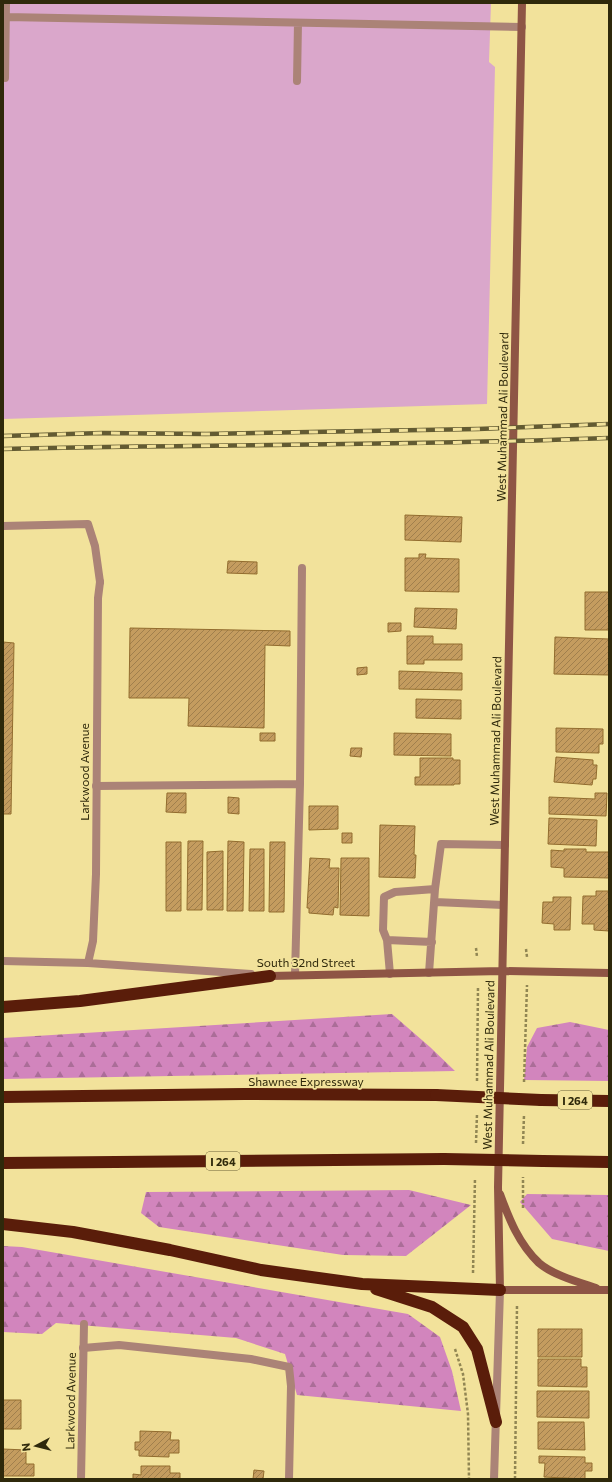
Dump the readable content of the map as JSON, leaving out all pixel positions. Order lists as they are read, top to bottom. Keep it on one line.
{"streets":{"highway":["Shawnee Expressway","I 264"],"main road":["West Muhammad Ali Boulevard","South 32nd Street"],"street":["Larkwood Avenue"]},"crossings":[["West Muhammad Ali Boulevard","South 32nd Street"],["Larkwood Avenue","South 32nd Street"]],"north":"left"}
